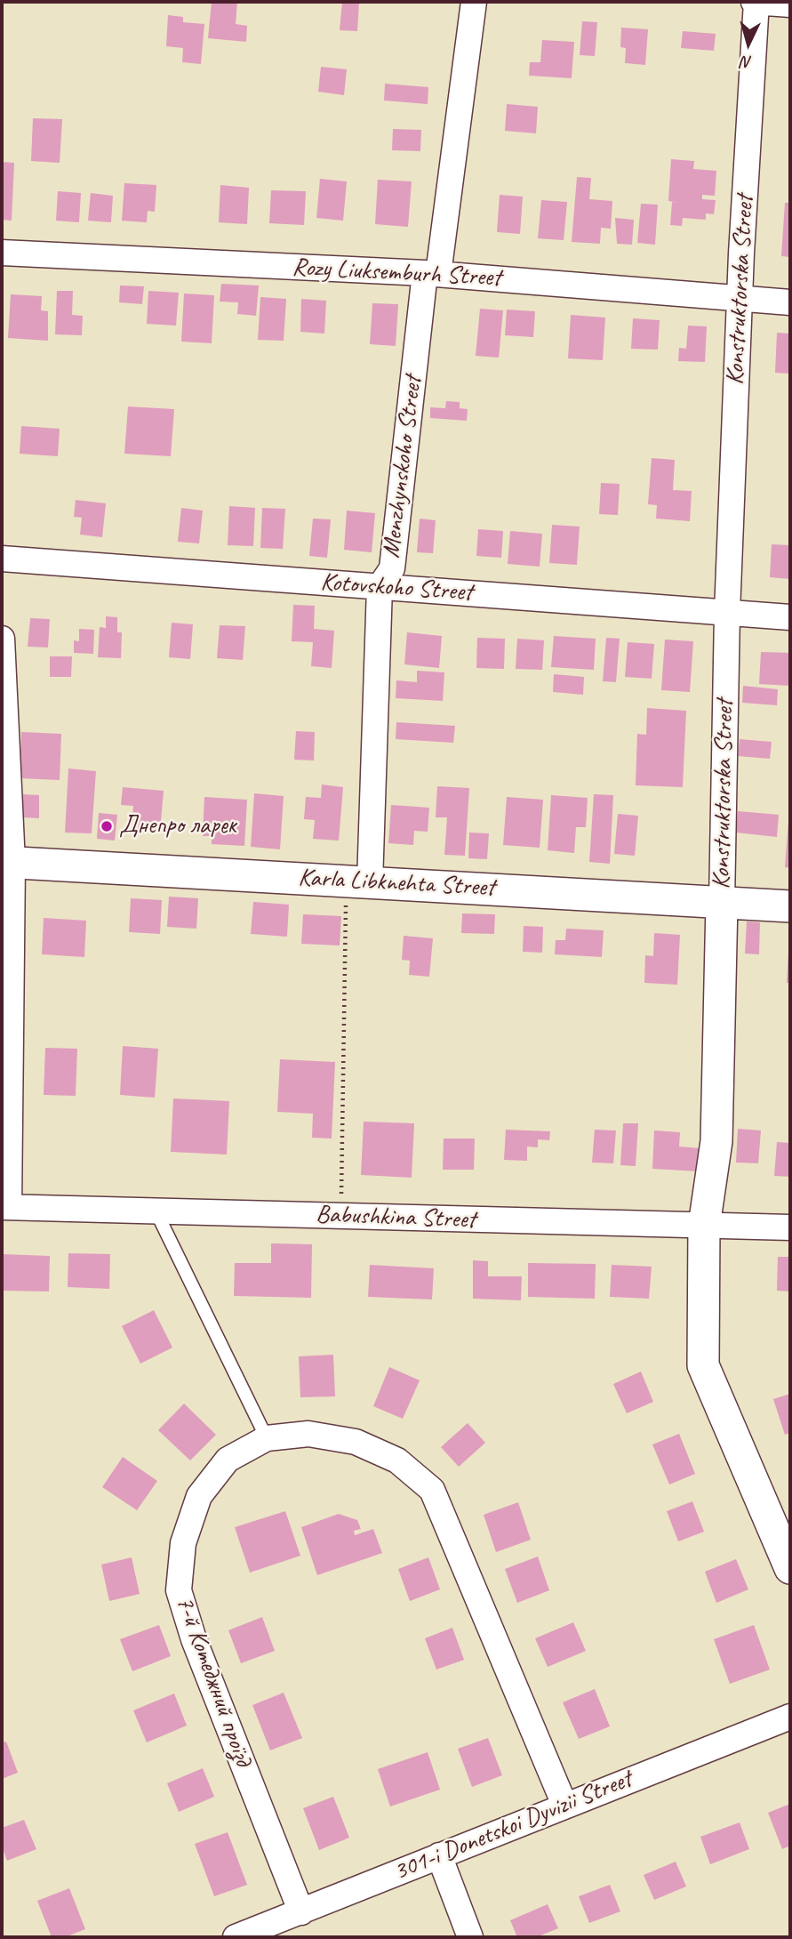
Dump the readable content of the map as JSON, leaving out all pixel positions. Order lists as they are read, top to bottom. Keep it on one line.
{"streets":{"street":["Rozy Liuksemburh Street","Konstruktorska Street","Menzhynskoho Street","Kotovskoho Street","Karla Libknehta Street","Babushkina Street","7-й Котеджний проїзд","301-i Donetskoi Dyvizii Street"]},"crossings":[["Rozy Liuksemburh Street","Konstruktorska Street"],["Rozy Liuksemburh Street","Menzhynskoho Street"],["Konstruktorska Street","Kotovskoho Street"],["Konstruktorska Street","Karla Libknehta Street"],["Konstruktorska Street","Babushkina Street"],["Menzhynskoho Street","Kotovskoho Street"],["Menzhynskoho Street","Karla Libknehta Street"],["7-й Котеджний проїзд","301-i Donetskoi Dyvizii Street"]],"places":["Днепро ларек"],"north":"bottom"}
